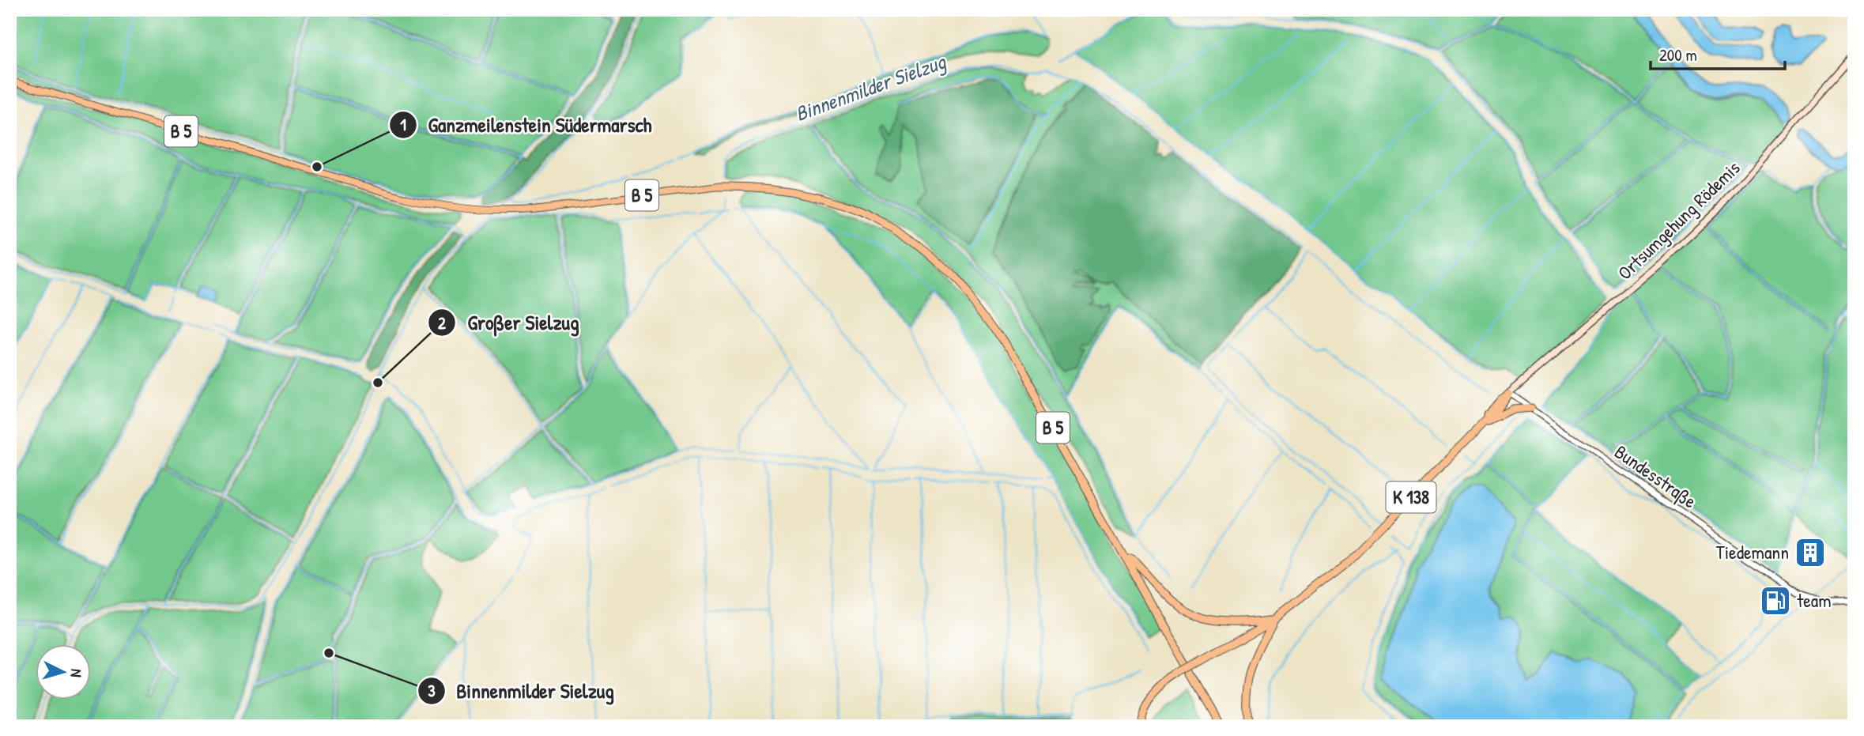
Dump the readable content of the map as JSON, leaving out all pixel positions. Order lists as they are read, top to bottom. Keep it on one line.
{"streets":{"highway":["B 5","K 138"],"main road":["Ortsumgehung Rödemis"],"street":["Bundesstraße"]},"crossings":[["Ortsumgehung Rödemis","Bundesstraße"],["Ortsumgehung Rödemis","K 138"],["Bundesstraße","K 138"]],"water":["Binnenmilder Sielzug"],"places":{"other":["Ganzmeilenstein Südermarsch","Großer Sielzug","Binnenmilder Sielzug"],"building":["Tiedemann"],"fuel station":["team"]},"scale_bar":"200 m","north":"right"}
